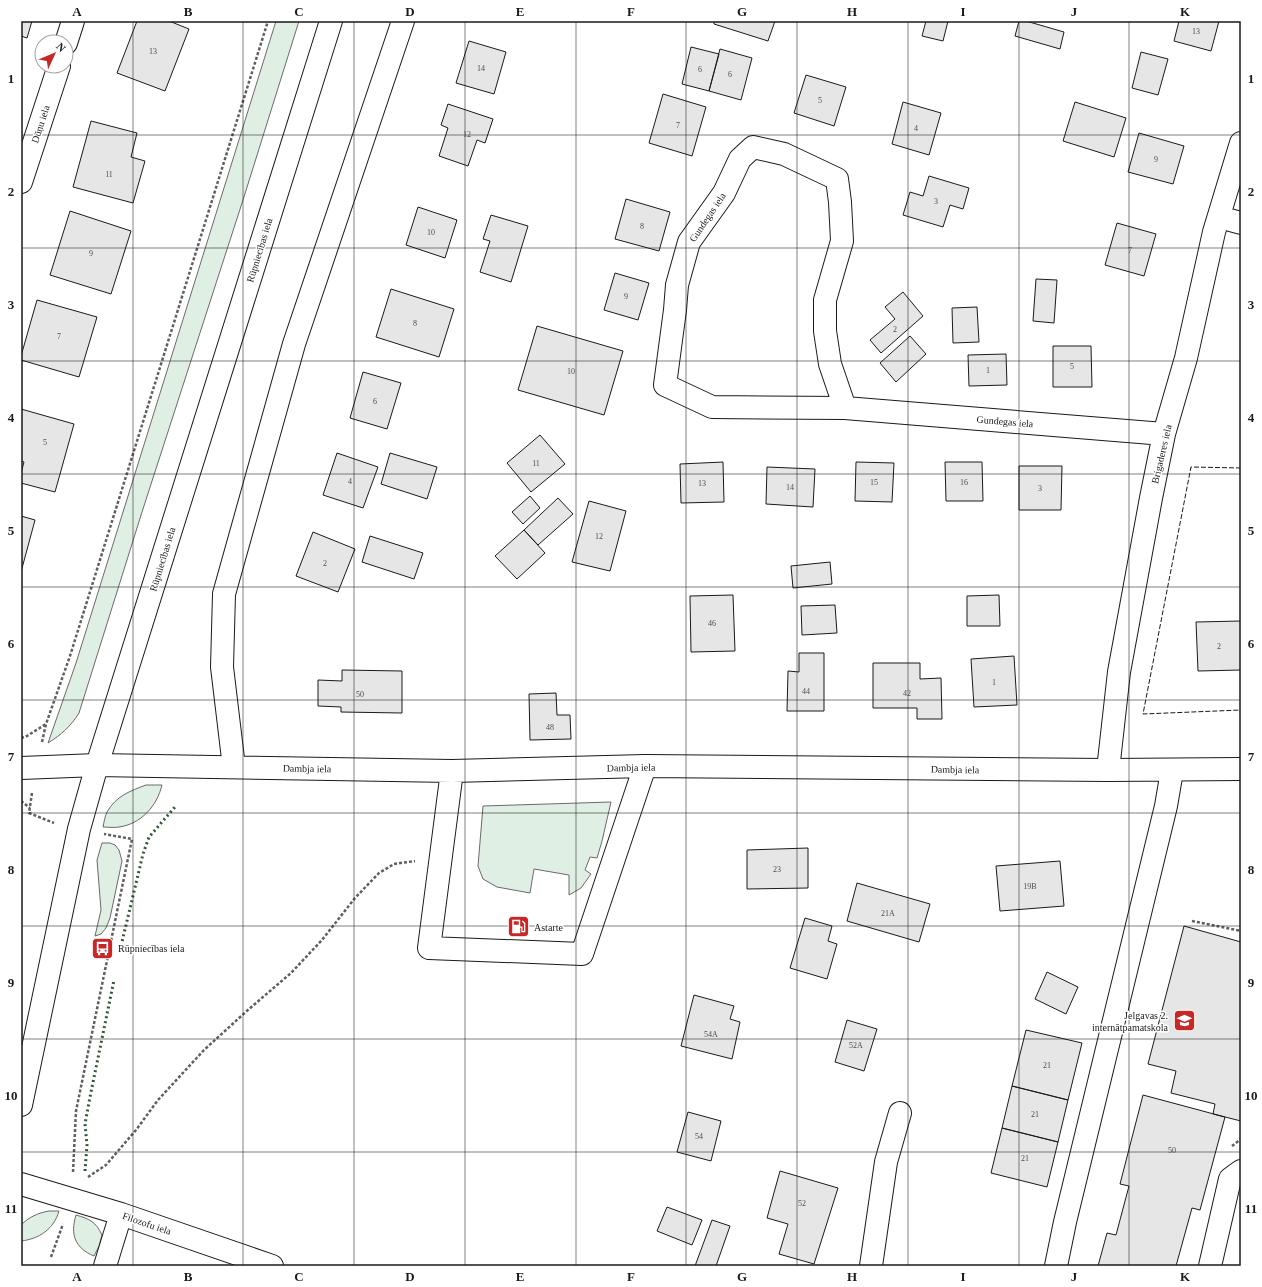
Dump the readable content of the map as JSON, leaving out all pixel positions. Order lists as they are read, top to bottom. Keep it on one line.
{"streets":{"street":["Dūņu iela","Gundegas iela","Rūpniecības iela","Brigaderes iela","Dambja iela","Filozofu iela"]},"crossings":[["Gundegas iela","Brigaderes iela"],["Rūpniecības iela","Dambja iela"],["Brigaderes iela","Dambja iela"]],"places":{"fuel station":["Astarte"],"bus stop":["Rūpniecības iela"],"school or university":["Jelgavas 2. internātpamatskola"]},"house_numbers":["13","13","14","6","6","5","7","4","12","9","11","3","8","10","7","9","9","8","2","7","5","1","10","6","5","11","4","15","16","13","14","3","12","2","46","2","1","44","42","50","48","23","19B","21A","54A","52A","21","21","54","50","21","52"],"north":"top right","grid":{"columns":["A","B","C","D","E","F","G","H","I","J","K"],"rows":["1","2","3","4","5","6","7","8","9","10","11"]}}
